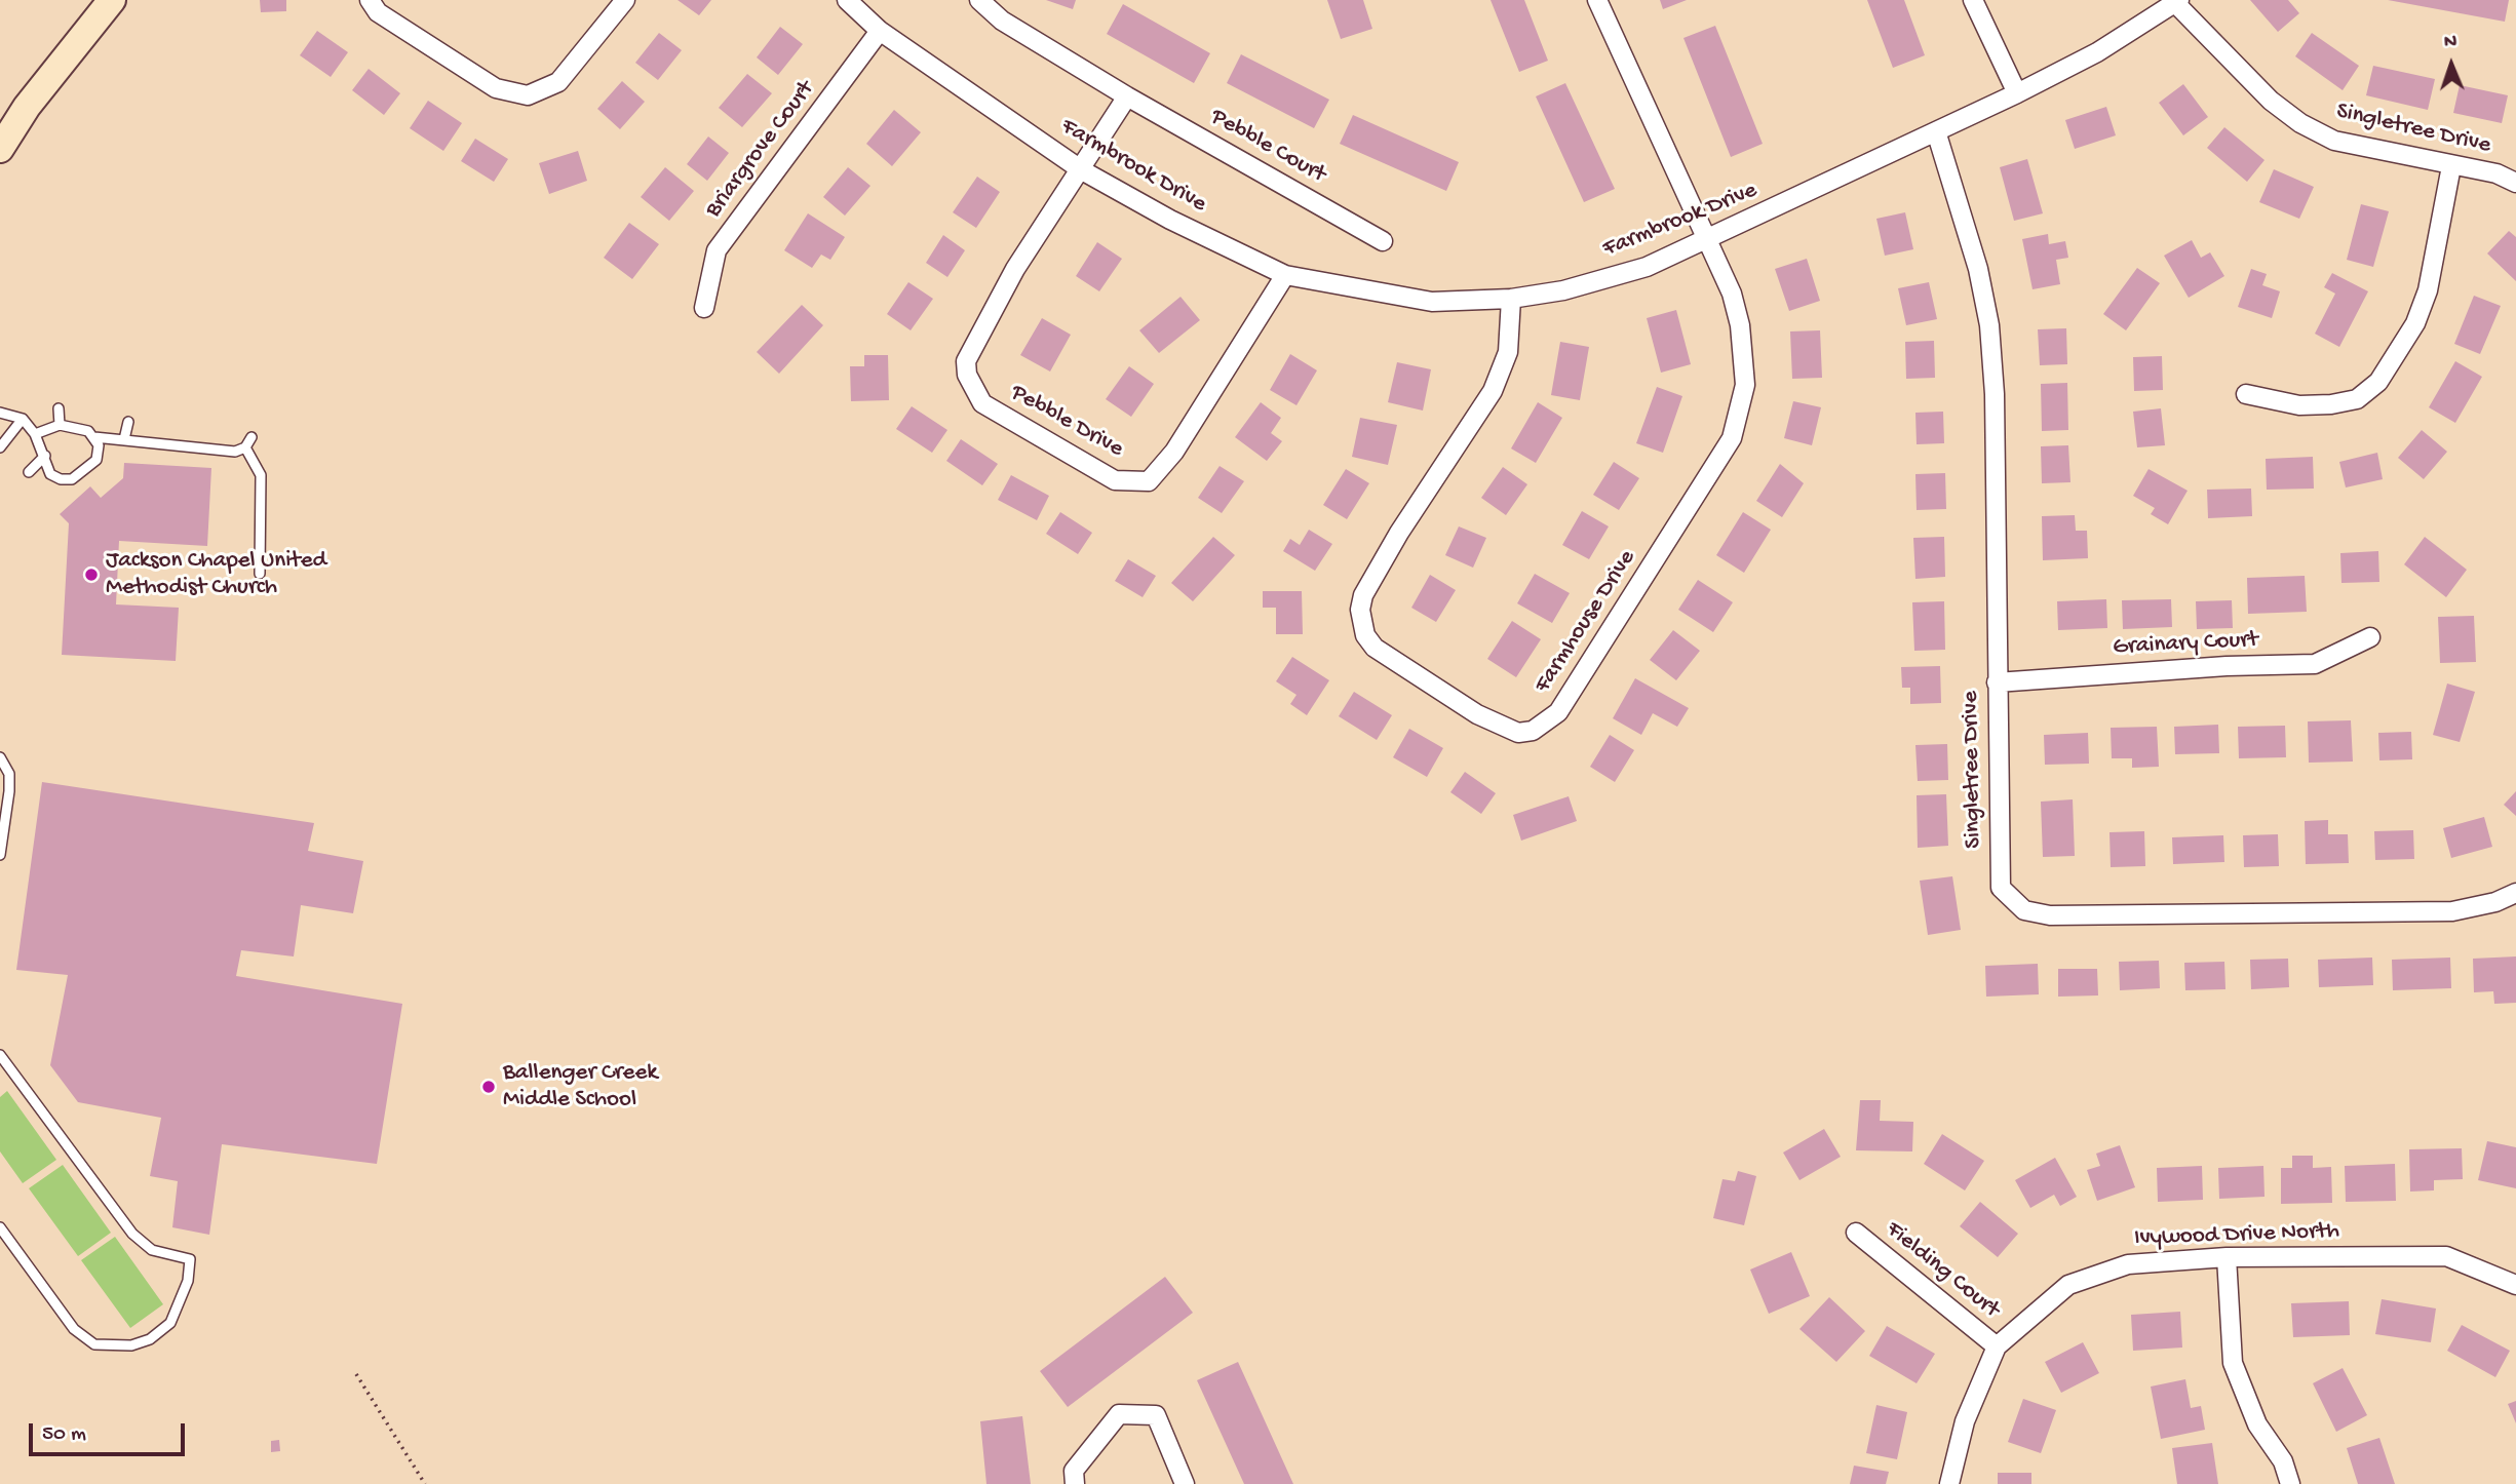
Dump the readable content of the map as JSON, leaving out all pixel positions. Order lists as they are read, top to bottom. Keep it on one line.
{"streets":{"street":["Singletree Drive","Pebble Court","Briargrove Court","Farmbrook Drive","Pebble Drive","Farmhouse Drive","Grainary Court","Ivywood Drive North","Fielding Court"]},"crossings":[["Singletree Drive","Farmbrook Drive"],["Singletree Drive","Grainary Court"],["Briargrove Court","Farmbrook Drive"],["Farmbrook Drive","Pebble Drive"],["Farmbrook Drive","Farmhouse Drive"],["Ivywood Drive North","Fielding Court"]],"places":["Jackson Chapel United Methodist Church","Ballenger Creek Middle School"],"scale_bar":"50 m","north":"top"}
